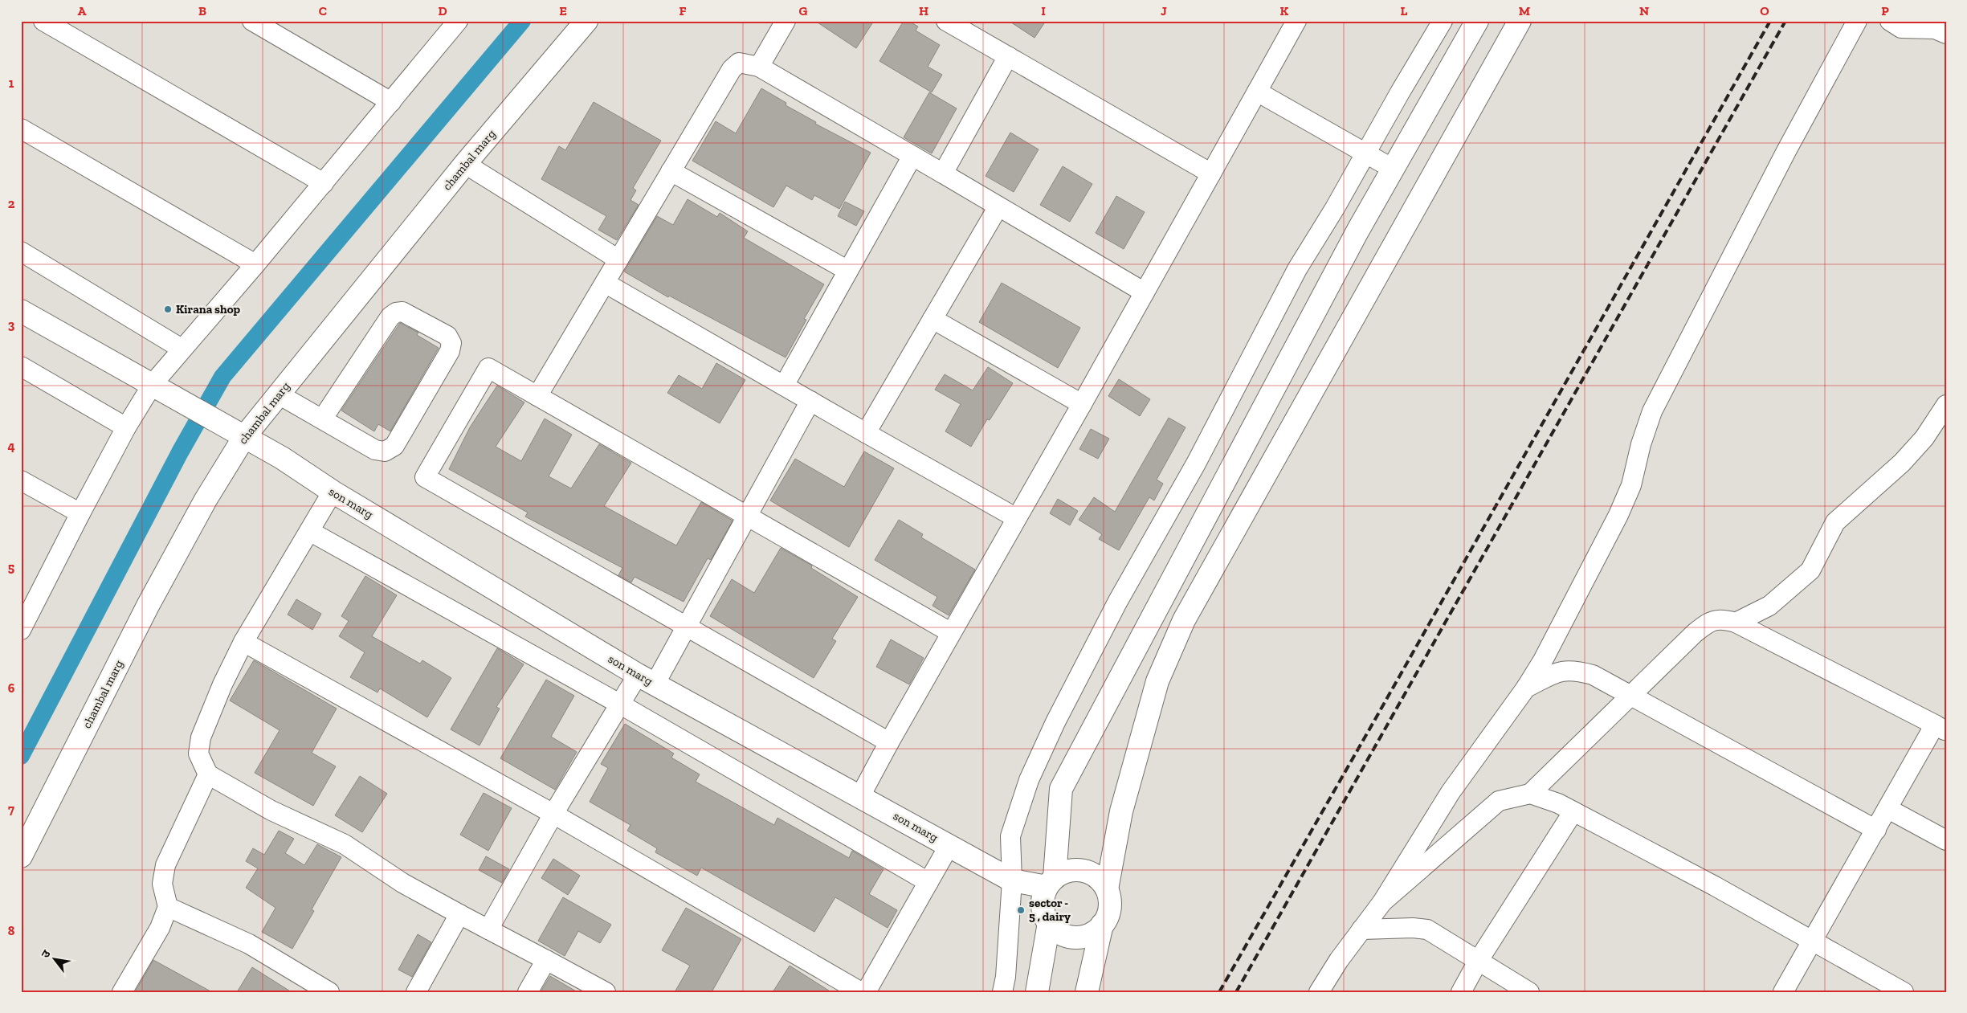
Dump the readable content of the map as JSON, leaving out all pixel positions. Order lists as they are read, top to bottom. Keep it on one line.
{"streets":{"street":["chambal marg","son marg"]},"crossings":[["chambal marg","son marg"]],"places":["Kirana shop","sector - 5 , dairy"],"north":"top left","grid":{"columns":["A","B","C","D","E","F","G","H","I","J","K","L","M","N","O","P"],"rows":["1","2","3","4","5","6","7","8"]}}
